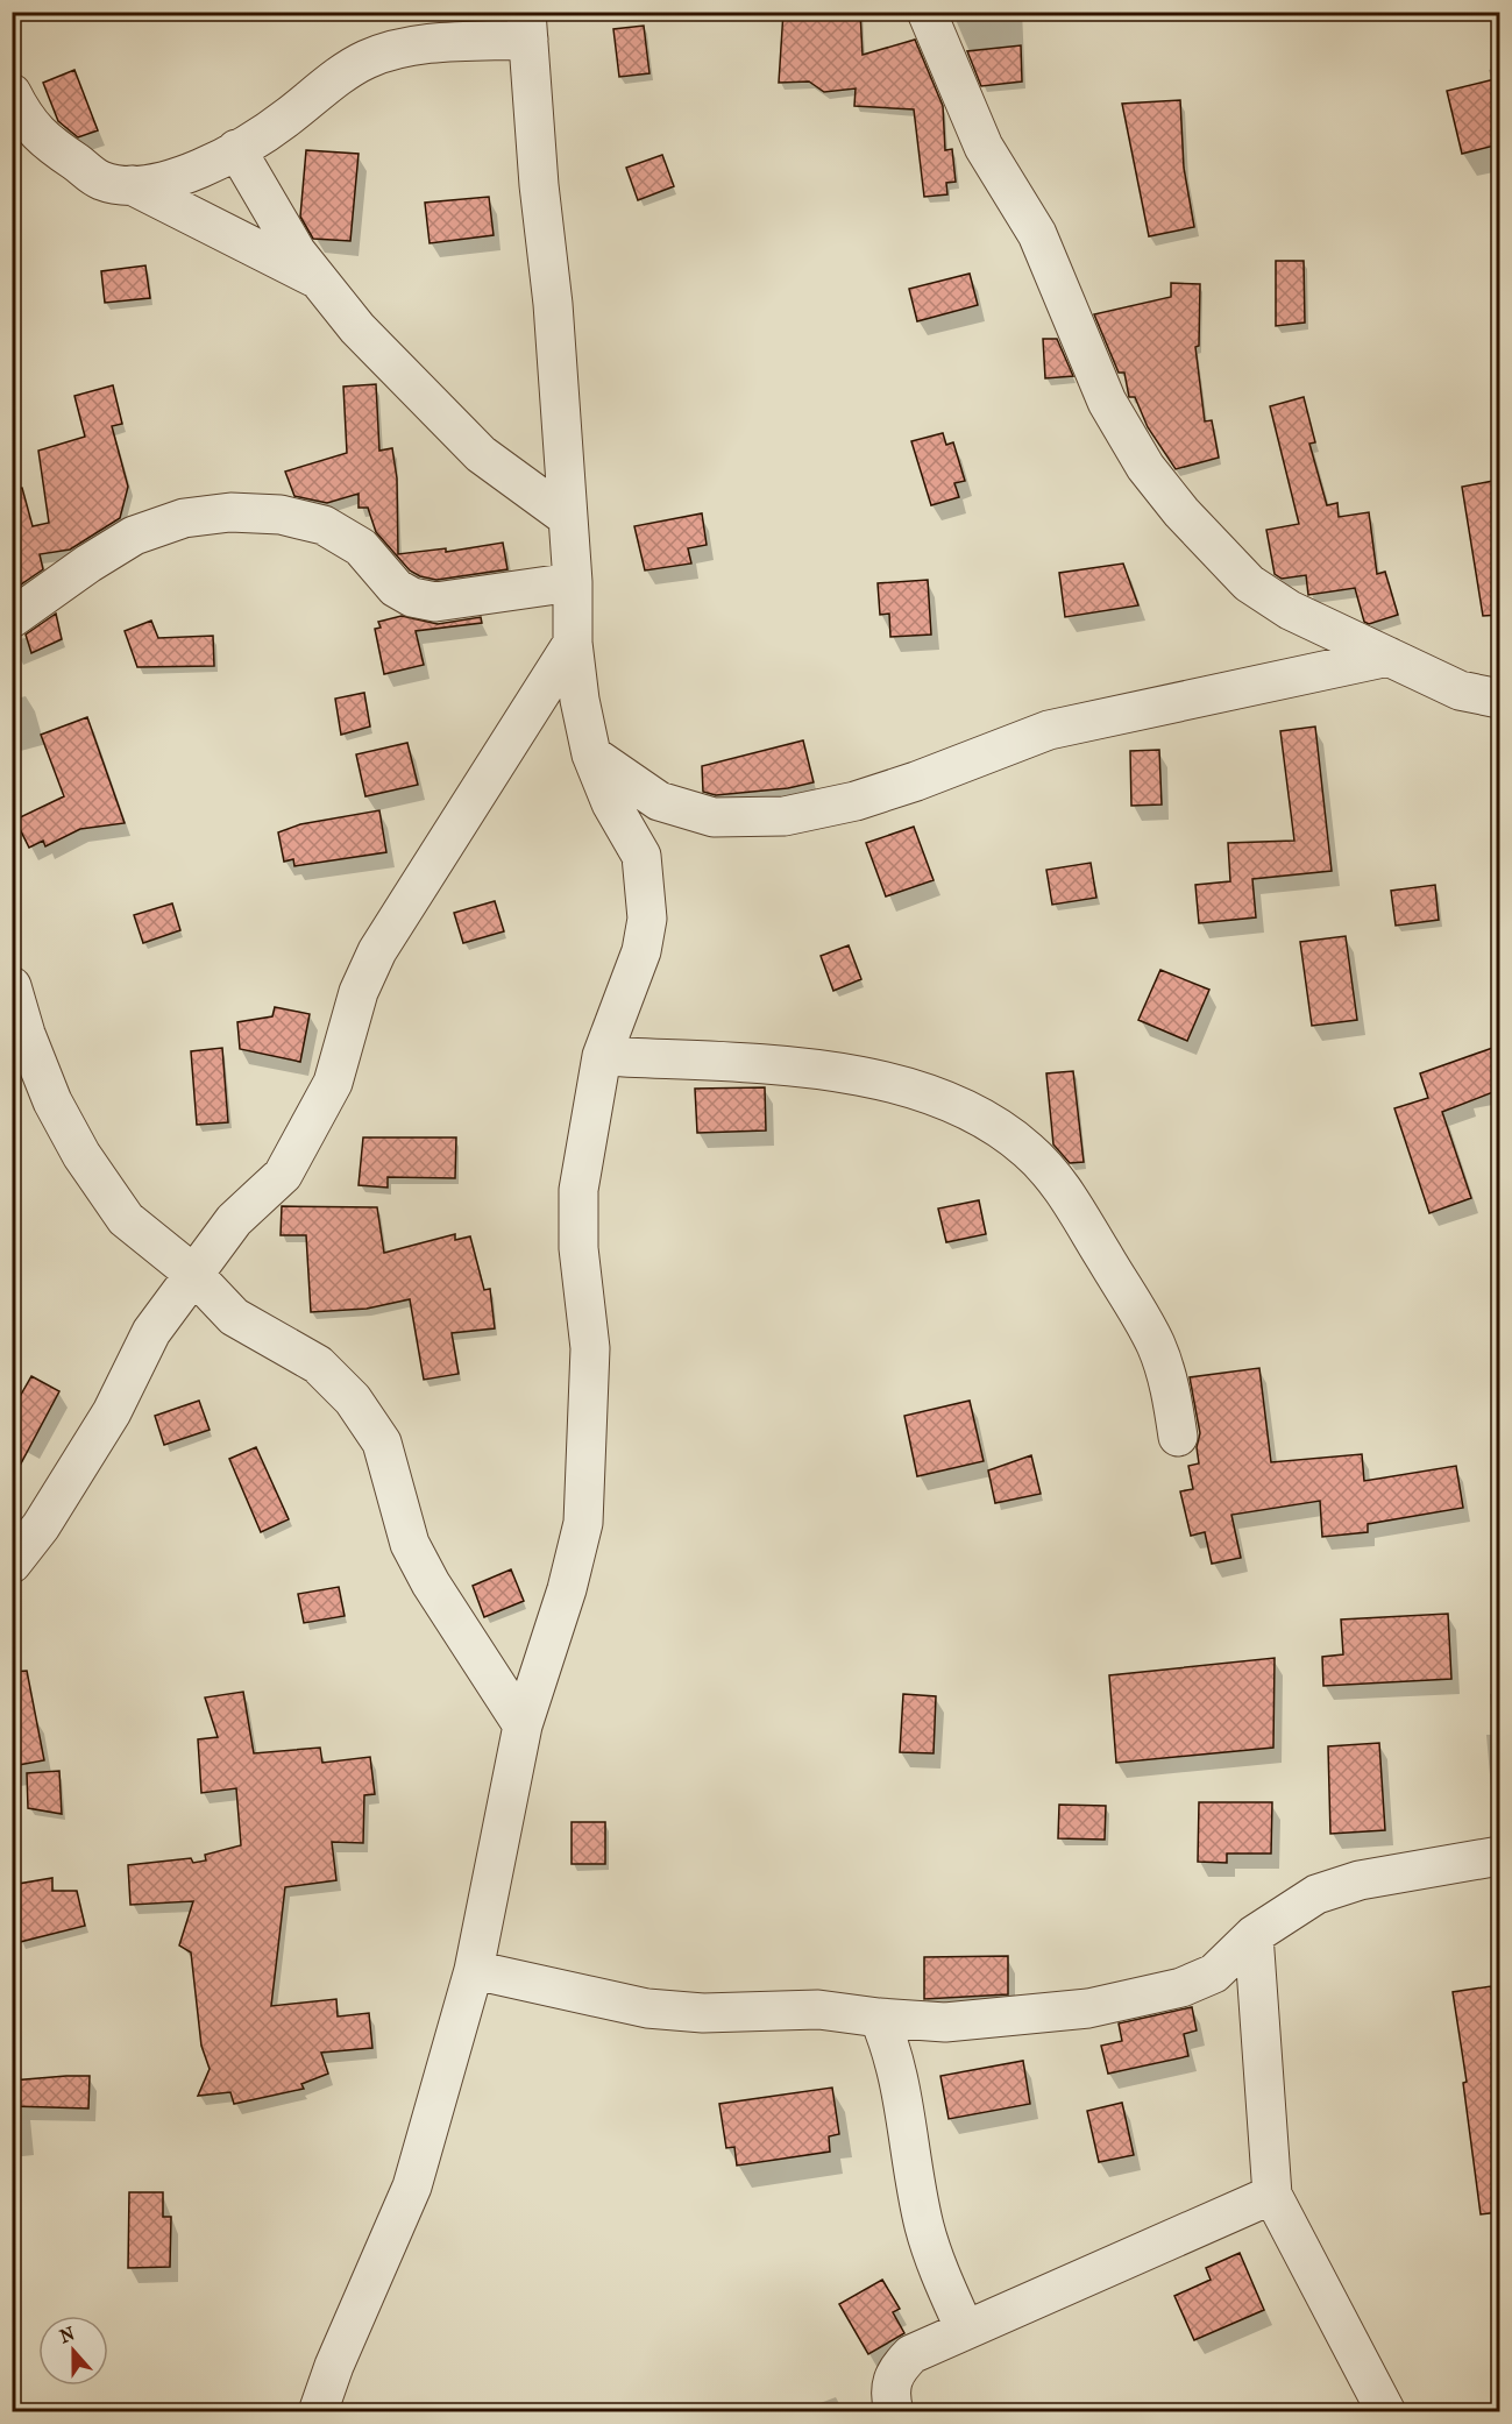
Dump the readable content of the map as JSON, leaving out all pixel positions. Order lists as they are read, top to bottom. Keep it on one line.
{"north":"top"}
